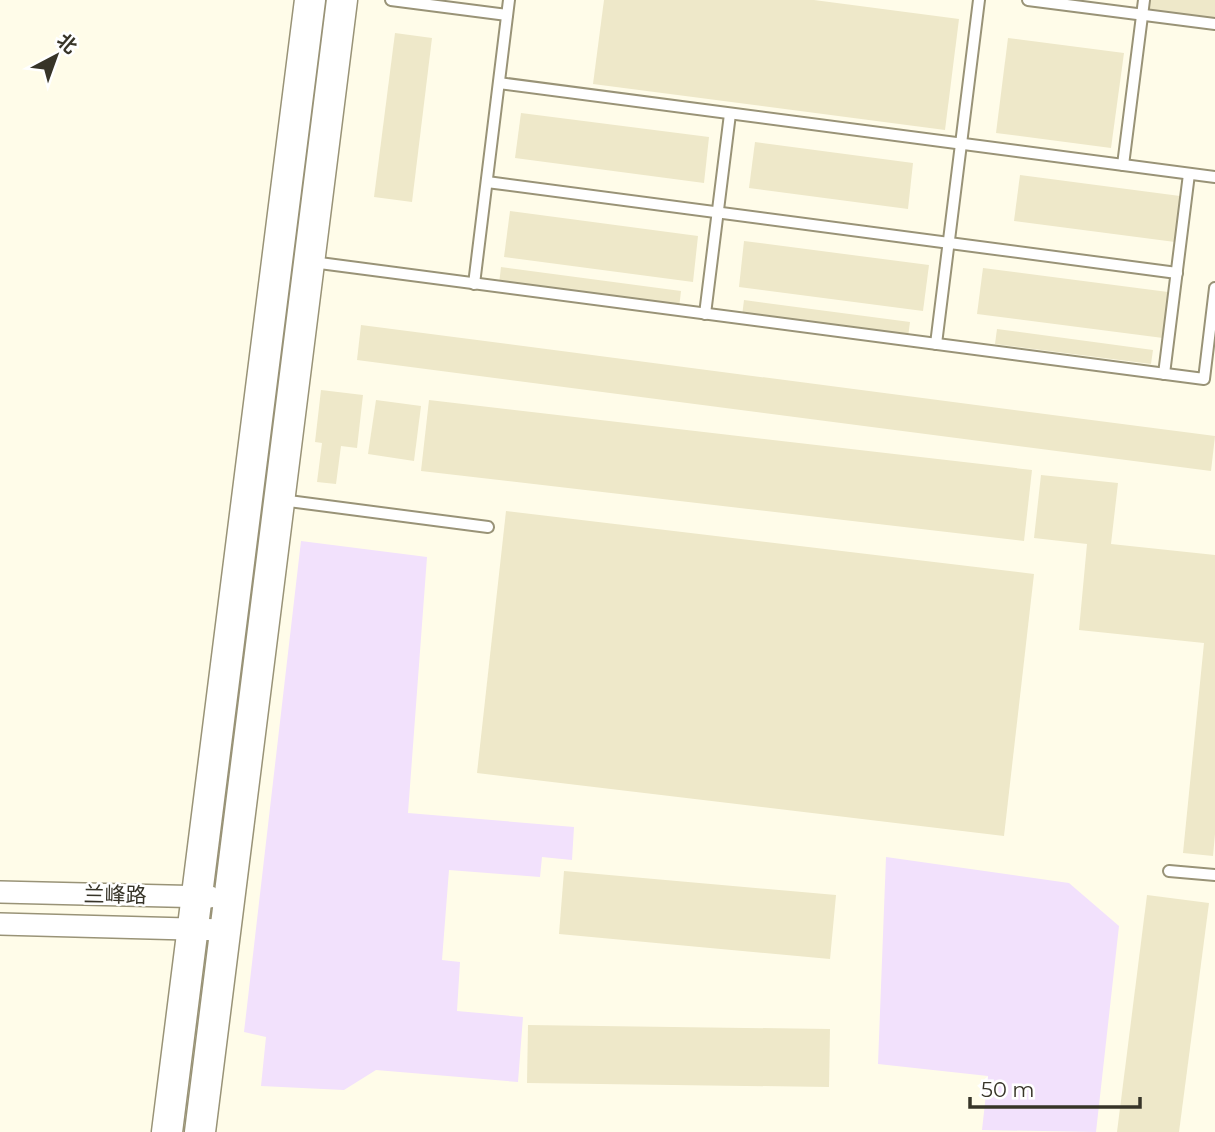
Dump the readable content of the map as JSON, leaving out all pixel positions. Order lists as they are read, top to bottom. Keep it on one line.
{"streets":{"street":["兰峰路"]},"scale_bar":"50 m","north":"top right"}
